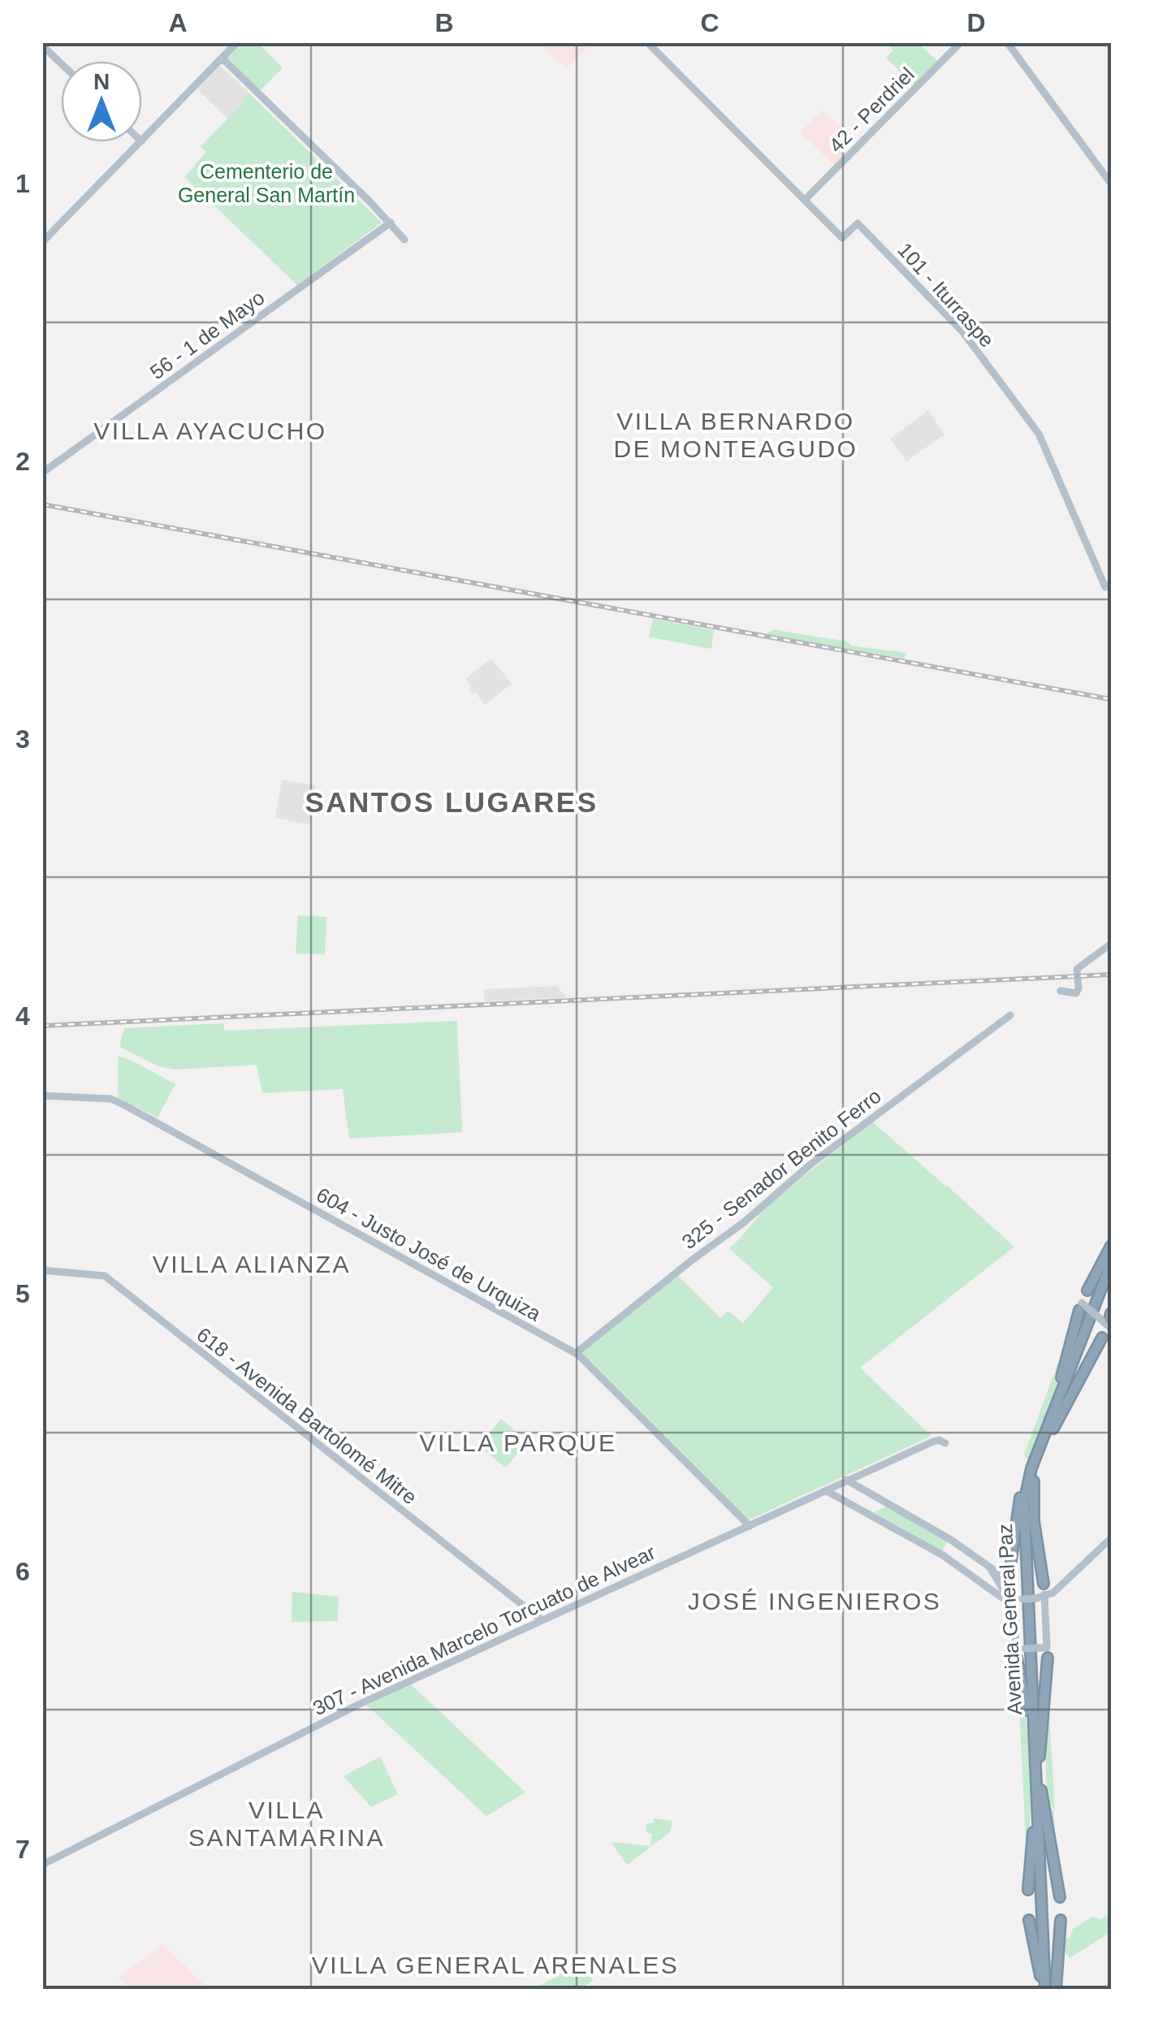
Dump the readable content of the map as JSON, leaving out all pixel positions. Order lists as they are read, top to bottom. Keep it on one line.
{"streets":{"highway":["Avenida General Paz"],"main road":["42 - Perdriel","101 - Iturraspe","56 - 1 de Mayo","325 - Senador Benito Ferro","604 - Justo José de Urquiza","618 - Avenida Bartolomé Mitre","307 - Avenida Marcelo Torcuato de Alvear"]},"crossings":[["42 - Perdriel","101 - Iturraspe"],["325 - Senador Benito Ferro","604 - Justo José de Urquiza"],["604 - Justo José de Urquiza","307 - Avenida Marcelo Torcuato de Alvear"],["618 - Avenida Bartolomé Mitre","307 - Avenida Marcelo Torcuato de Alvear"]],"districts":["VILLA BERNARDO DE MONTEAGUDO","VILLA AYACUCHO","SANTOS LUGARES","VILLA ALIANZA","VILLA PARQUE","JOSÉ INGENIEROS","VILLA SANTAMARINA","VILLA GENERAL ARENALES"],"parks":["Cementerio de General San Martín"],"north":"top","grid":{"columns":["A","B","C","D"],"rows":["1","2","3","4","5","6","7"]}}
